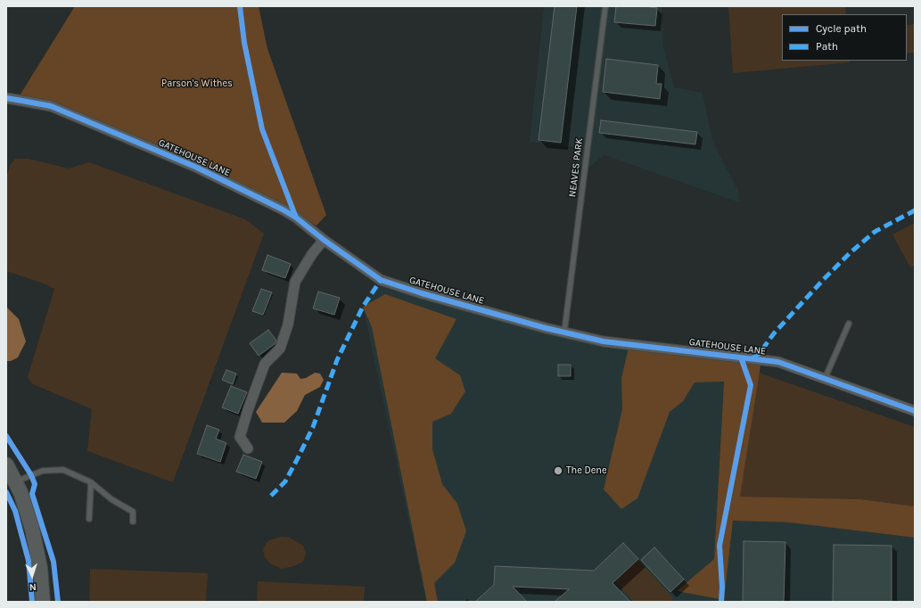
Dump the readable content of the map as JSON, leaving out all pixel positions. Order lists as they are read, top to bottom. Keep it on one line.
{"streets":{"street":["GATEHOUSE LANE"],"lane":["NEAVES PARK"]},"crossings":[["GATEHOUSE LANE","NEAVES PARK"]],"parks":["Parson's Withes"],"places":["The Dene"],"legend":["Cycle path","Path"],"north":"bottom"}
